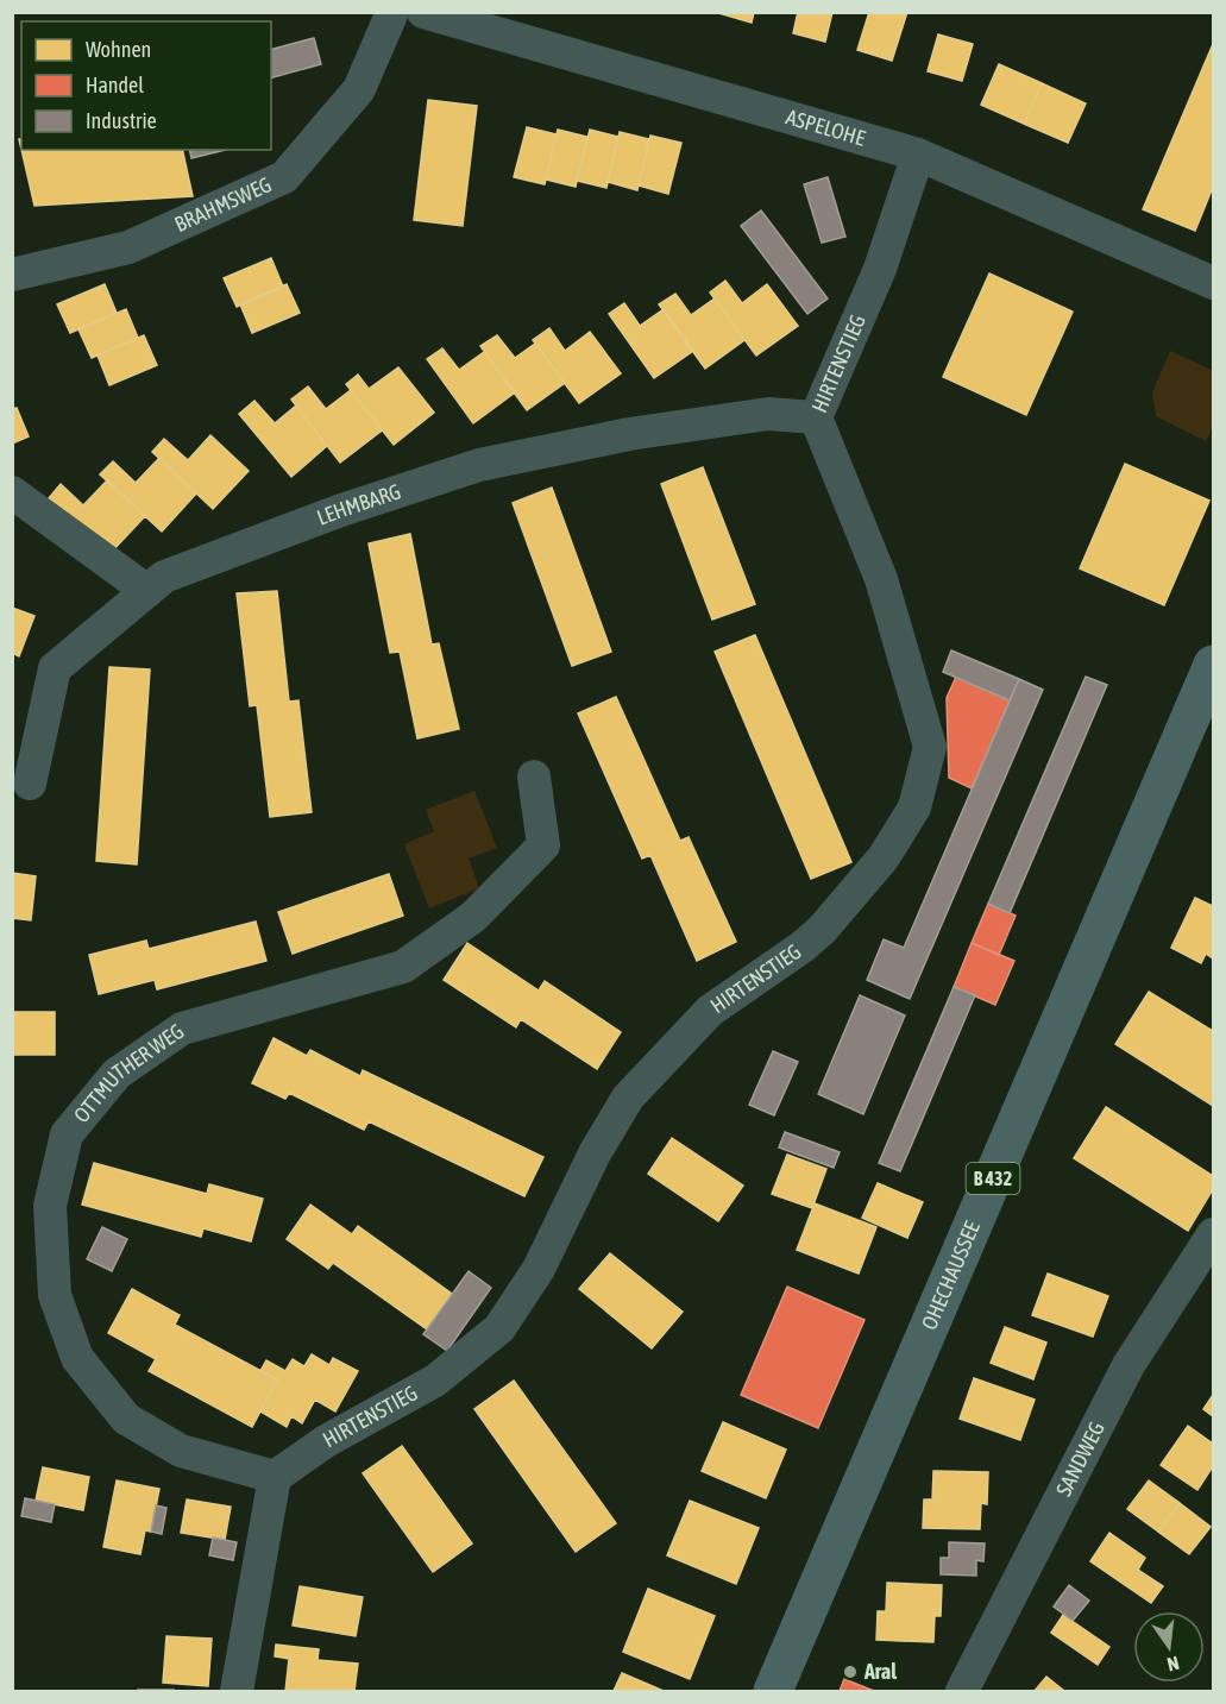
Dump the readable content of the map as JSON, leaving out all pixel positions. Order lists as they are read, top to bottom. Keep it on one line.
{"streets":{"main road":["B 432","OHECHAUSSEE"],"street":["ASPELOHE","BRAHMSWEG","HIRTENSTIEG","LEHMBARG","OTTMUTHER WEG","SANDWEG"]},"crossings":[["ASPELOHE","HIRTENSTIEG"],["HIRTENSTIEG","LEHMBARG"],["HIRTENSTIEG","OTTMUTHER WEG"]],"places":["Aral"],"legend":["Wohnen","Handel","Industrie"],"north":"bottom"}
